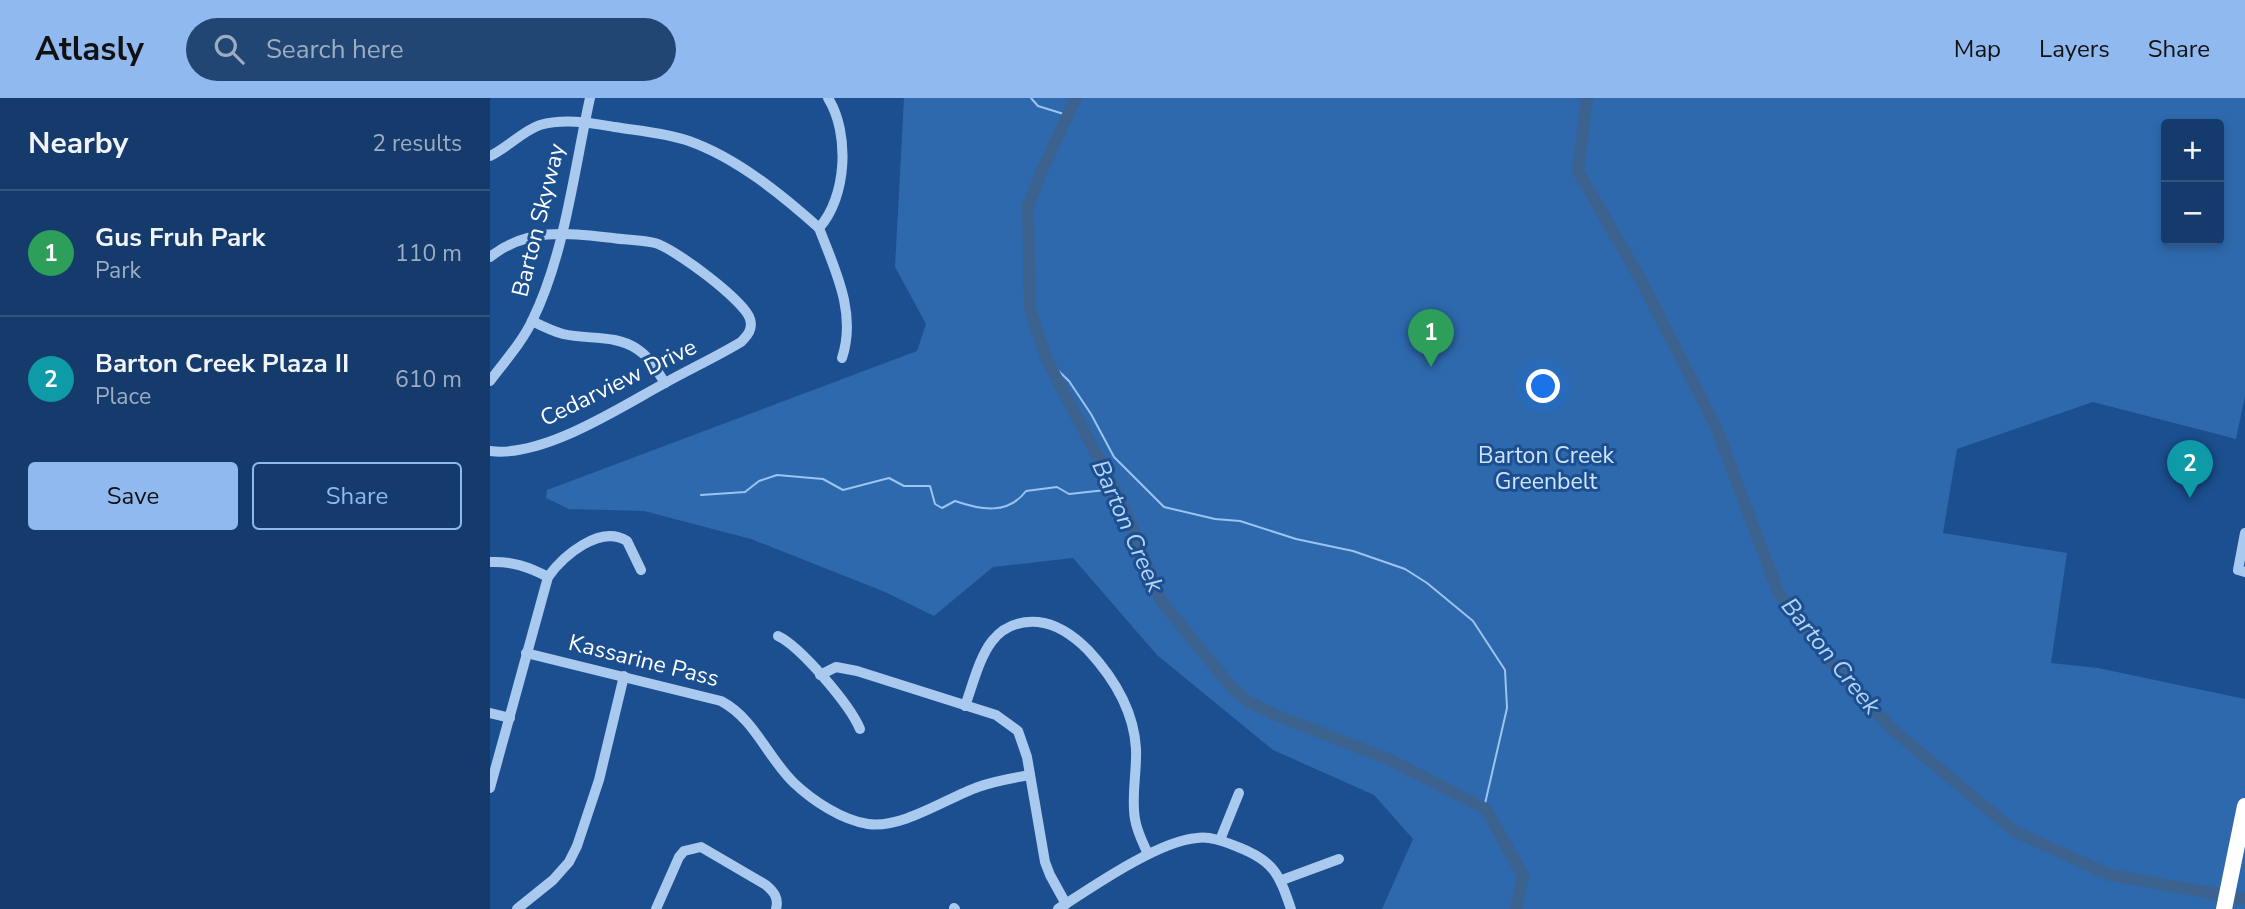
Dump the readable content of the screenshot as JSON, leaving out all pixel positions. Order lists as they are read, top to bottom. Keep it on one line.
{"streets":{"street":["Barton Skyway","Cedarview Drive","Kassarine Pass"]},"crossings":[["Barton Skyway","Cedarview Drive"]],"water":["Barton Creek"],"parks":["Barton Creek Greenbelt"],"page":{"header":"Atlasly","search":"Search here","nav":["Map","Layers","Share"],"heading":["Nearby","2 results"],"map_buttons":["+","−"],"list":[{"mark":"1","name":"Gus Fruh Park","note":"Park","value":"110 m"},{"mark":"2","name":"Barton Creek Plaza II","note":"Place","value":"610 m"}],"pins":["1","2"],"buttons":["Save","Share"]}}
